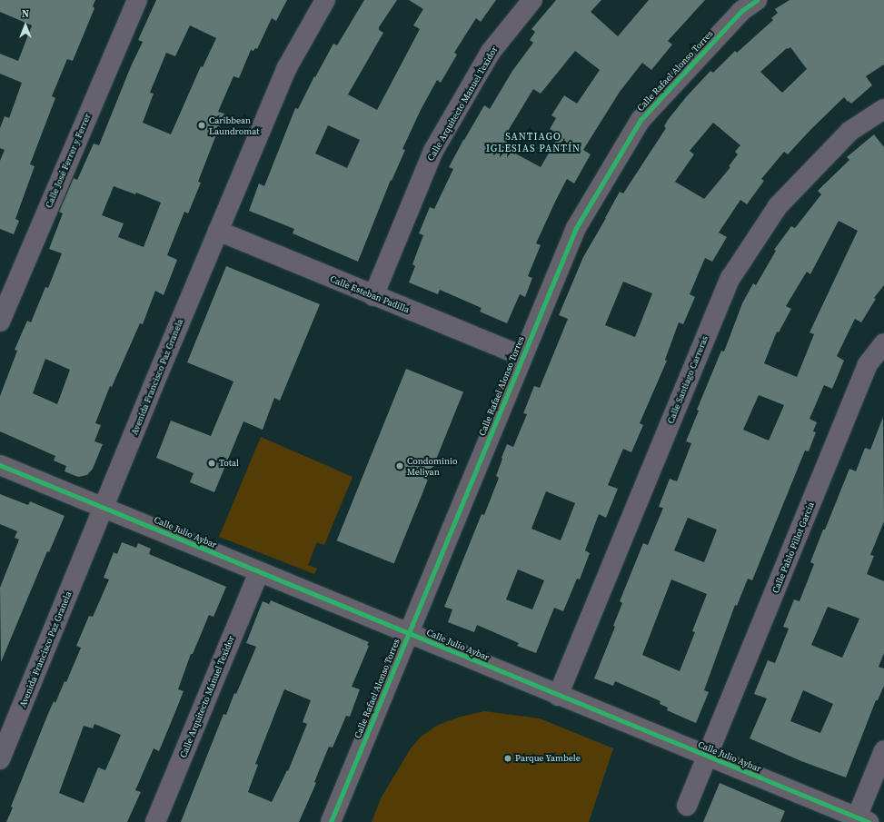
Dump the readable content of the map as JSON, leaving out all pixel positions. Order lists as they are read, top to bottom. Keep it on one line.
{"streets":{"street":["Calle Rafael Alonso Torres","Calle Arquitecto Manuel Texidor","Calle José Ferrer y Ferrer","Calle Esteban Padilla","Avenida Francisco Paz Granela","Calle Santiago Carreras","Calle Julio Aybar","Calle Pablo Pillot García"]},"crossings":[["Calle Rafael Alonso Torres","Calle Esteban Padilla"],["Calle Rafael Alonso Torres","Calle Julio Aybar"],["Calle Arquitecto Manuel Texidor","Calle Esteban Padilla"],["Calle Arquitecto Manuel Texidor","Calle Julio Aybar"],["Calle Esteban Padilla","Avenida Francisco Paz Granela"],["Avenida Francisco Paz Granela","Calle Julio Aybar"],["Calle Santiago Carreras","Calle Julio Aybar"],["Calle Julio Aybar","Calle Pablo Pillot García"]],"districts":["SANTIAGO IGLESIAS PANTÍN"],"places":["Caribbean Laundromat","Total","Condominio Meliyan","Parque Yambele"],"north":"top"}
